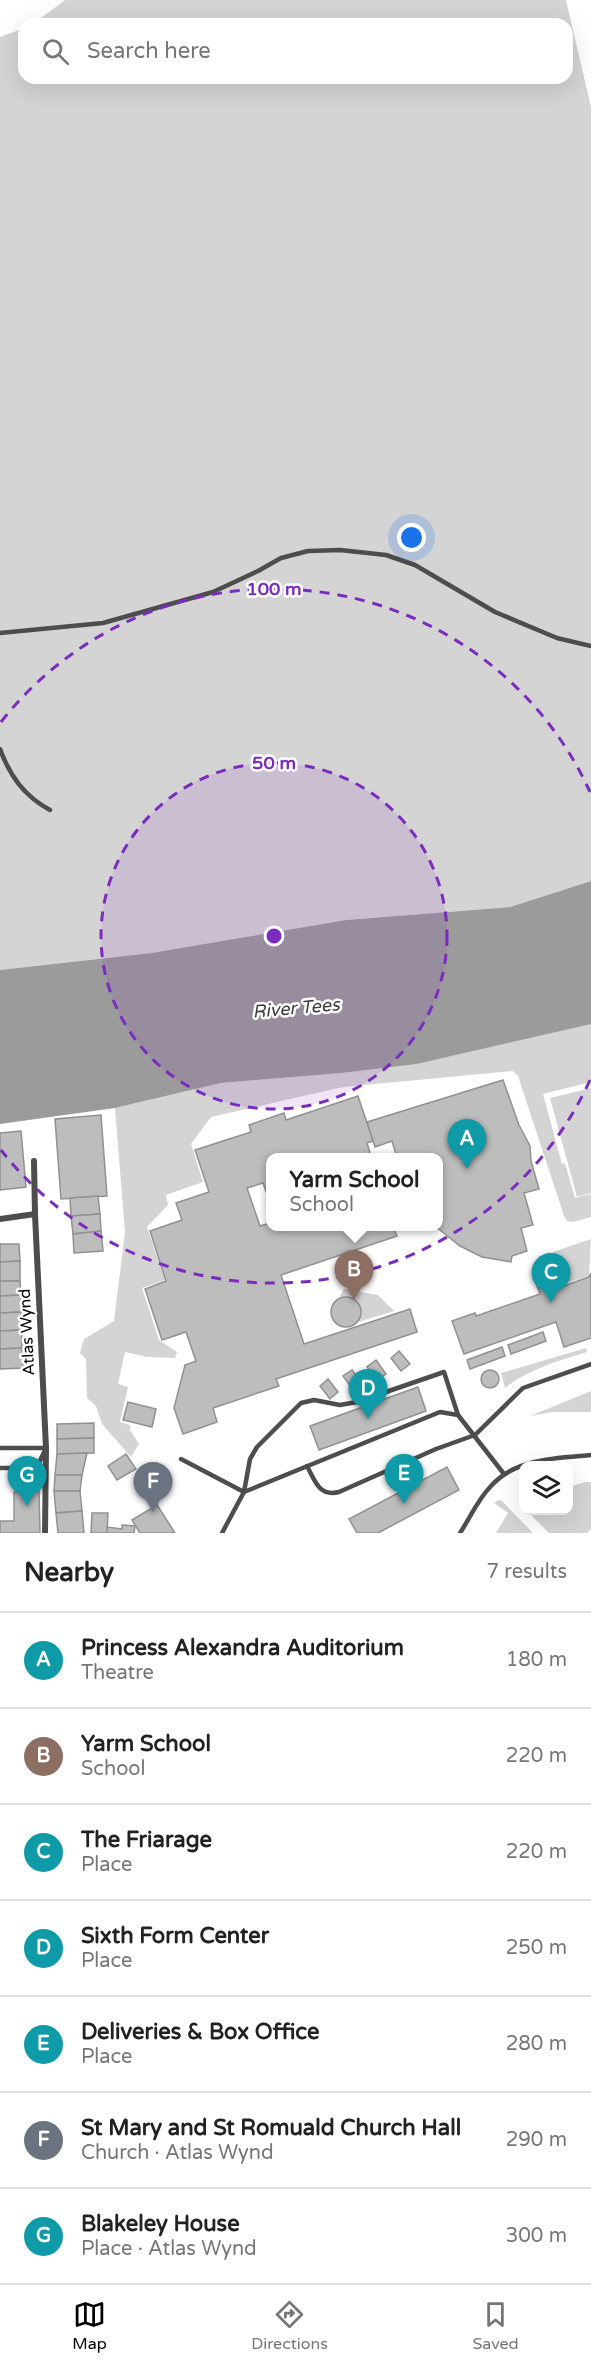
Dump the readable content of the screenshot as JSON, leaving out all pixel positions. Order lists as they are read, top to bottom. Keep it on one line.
{"streets":{"street":["Atlas Wynd"]},"water":["River Tees"],"page":{"search":"Search here","pins":["A","B","C","D","E","G","F"],"popup":["Yarm School","School"],"heading":["Nearby","7 results"],"list":[{"mark":"A","name":"Princess Alexandra Auditorium","note":"Theatre","value":"180 m"},{"mark":"B","name":"Yarm School","note":"School","value":"220 m"},{"mark":"C","name":"The Friarage","note":"Place","value":"220 m"},{"mark":"D","name":"Sixth Form Center","note":"Place","value":"250 m"},{"mark":"E","name":"Deliveries & Box Office","note":"Place","value":"280 m"},{"mark":"F","name":"St Mary and St Romuald Church Hall","note":"Church · Atlas Wynd","value":"290 m"},{"mark":"G","name":"Blakeley House","note":"Place · Atlas Wynd","value":"300 m"}],"nav":["Map","Directions","Saved"]},"rings":["100 m","50 m"]}
